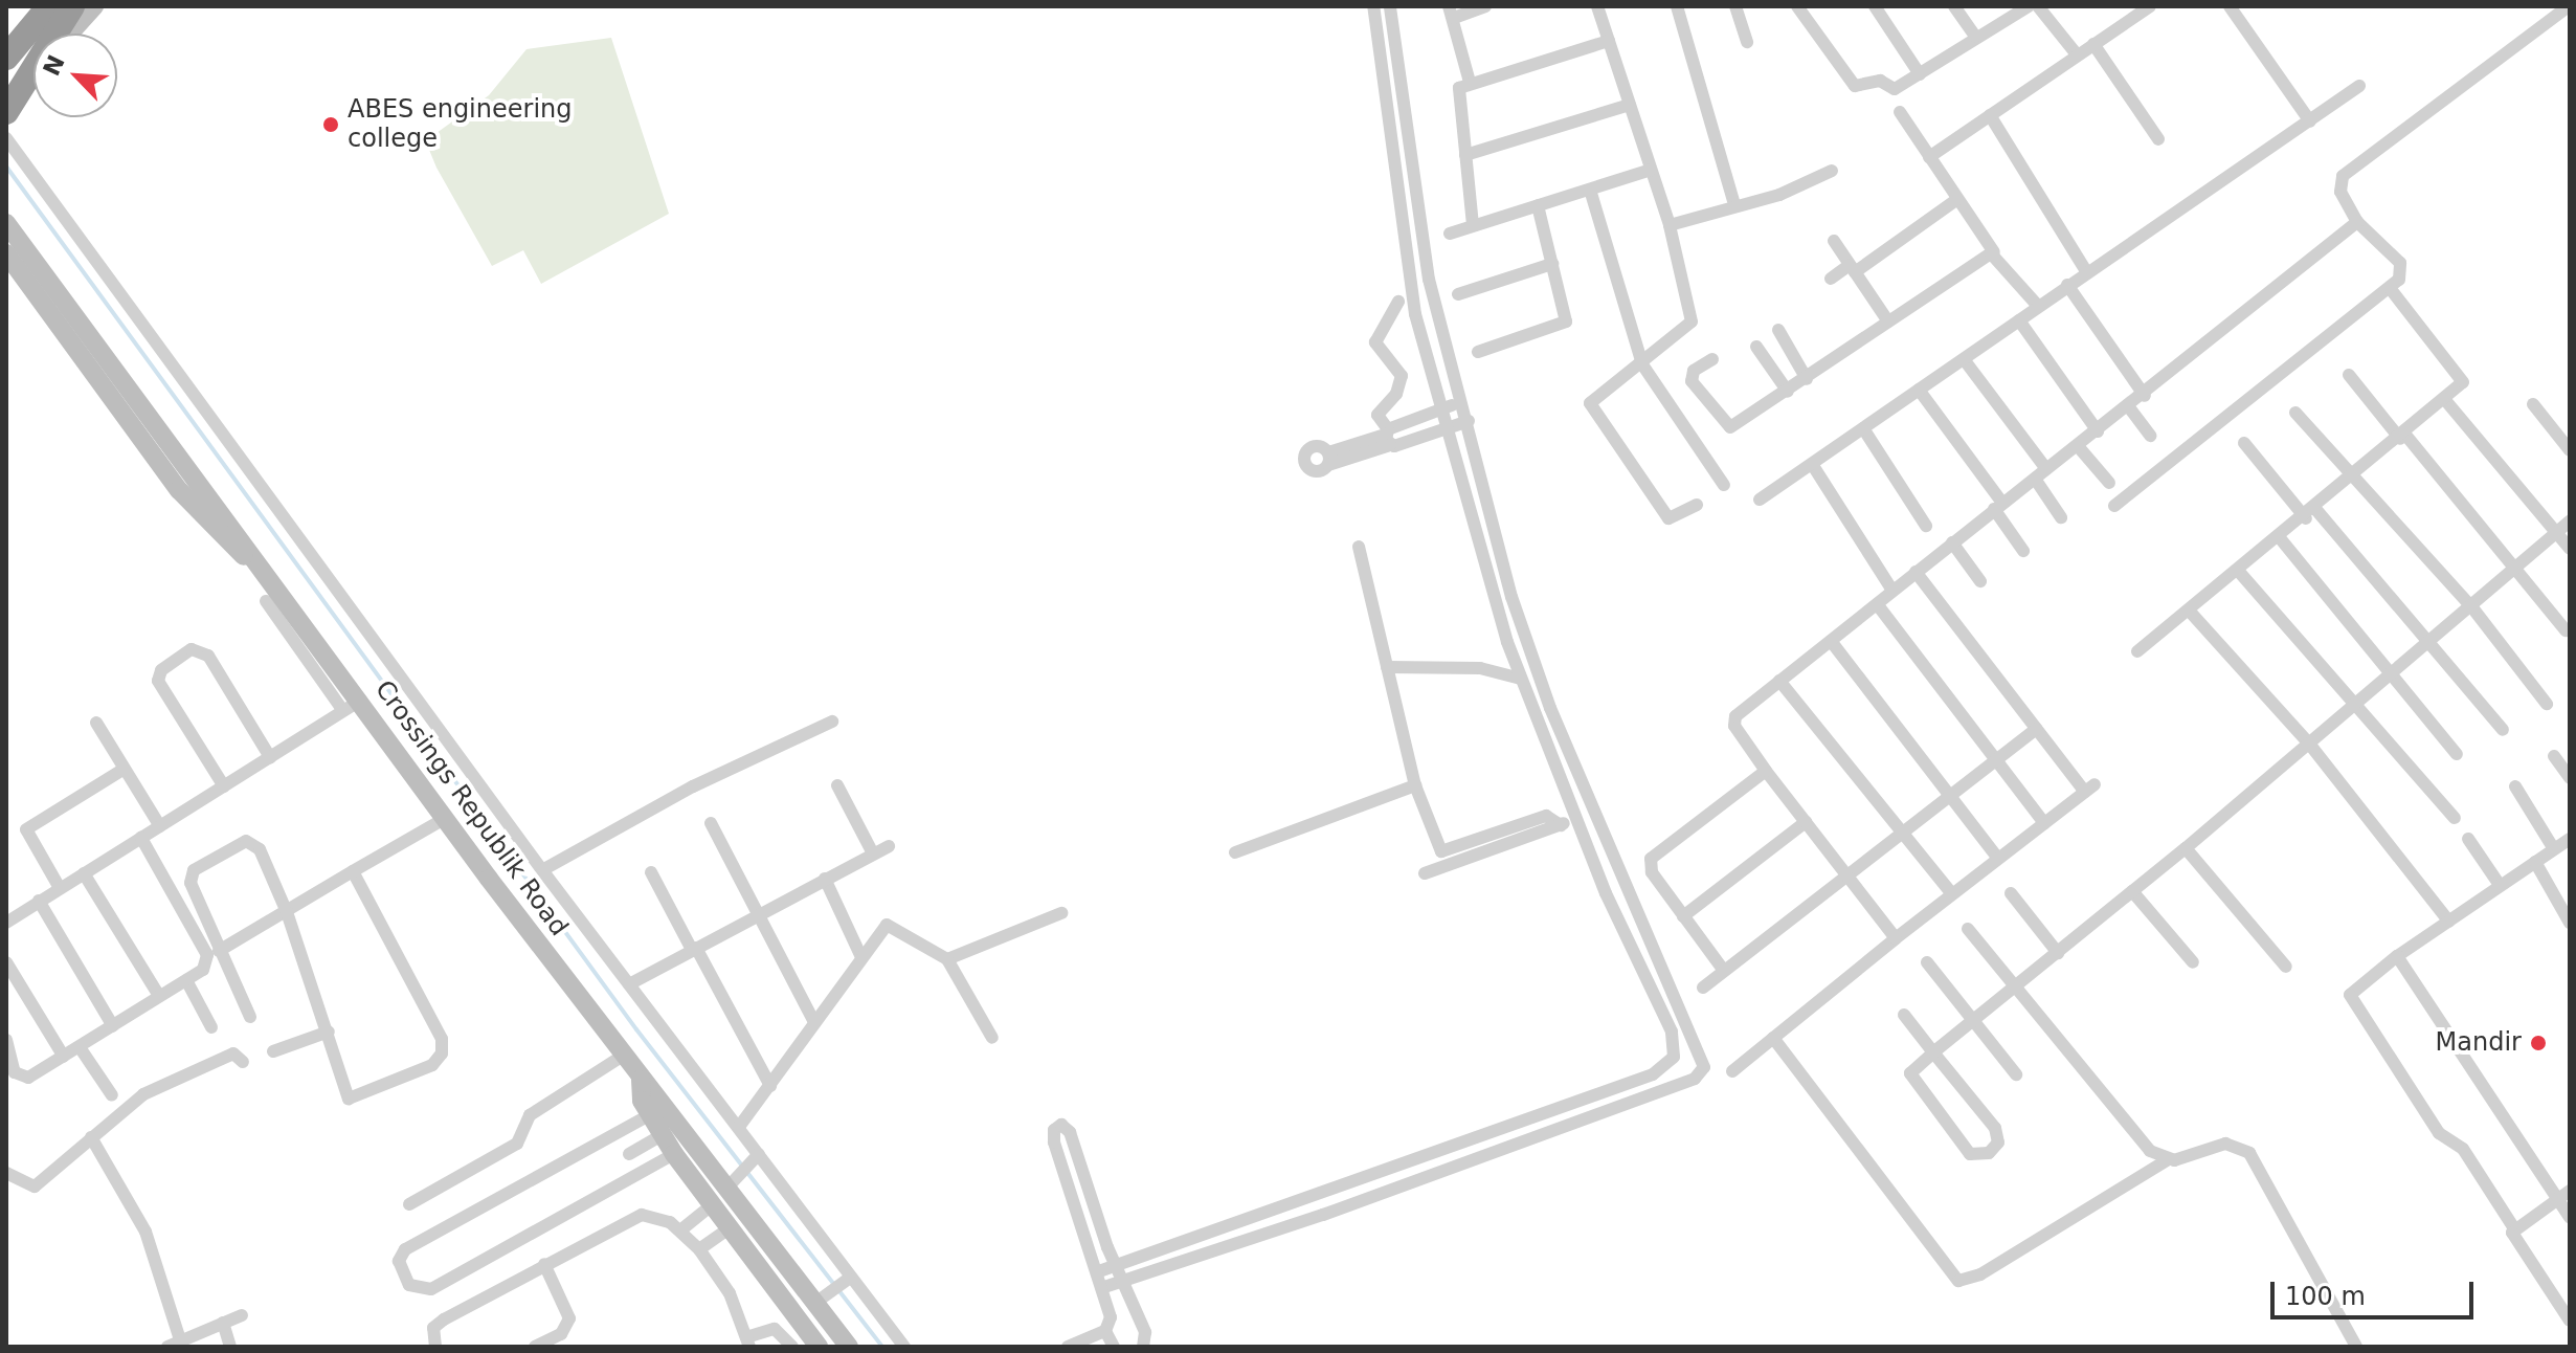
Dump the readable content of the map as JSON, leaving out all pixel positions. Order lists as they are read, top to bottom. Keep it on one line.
{"streets":{"street":["Crossings Republik Road"]},"places":["ABES engineering college","Mandir"],"scale_bar":"100 m","north":"top left"}
